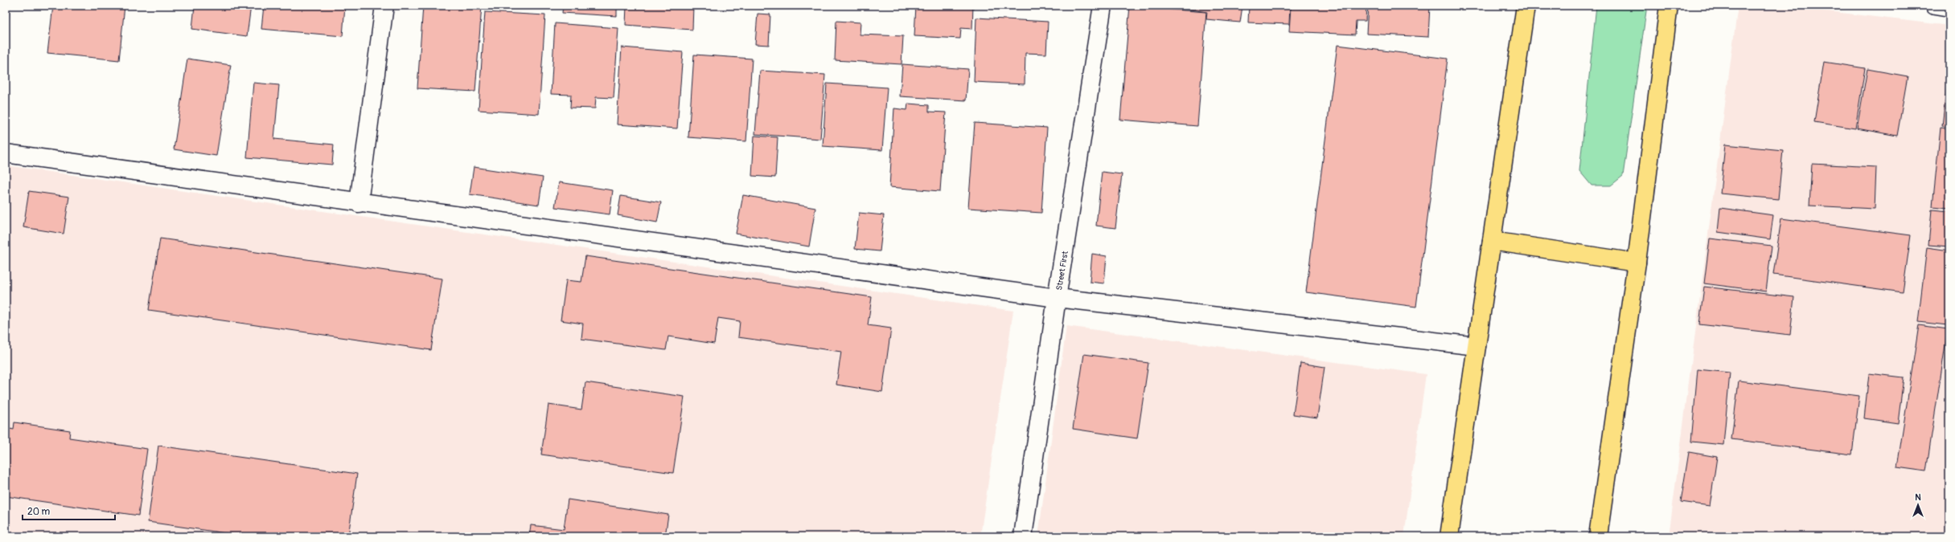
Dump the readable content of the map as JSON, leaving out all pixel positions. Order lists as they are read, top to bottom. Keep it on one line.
{"streets":{"street":["Street First"]},"scale_bar":"20 m","north":"top"}
